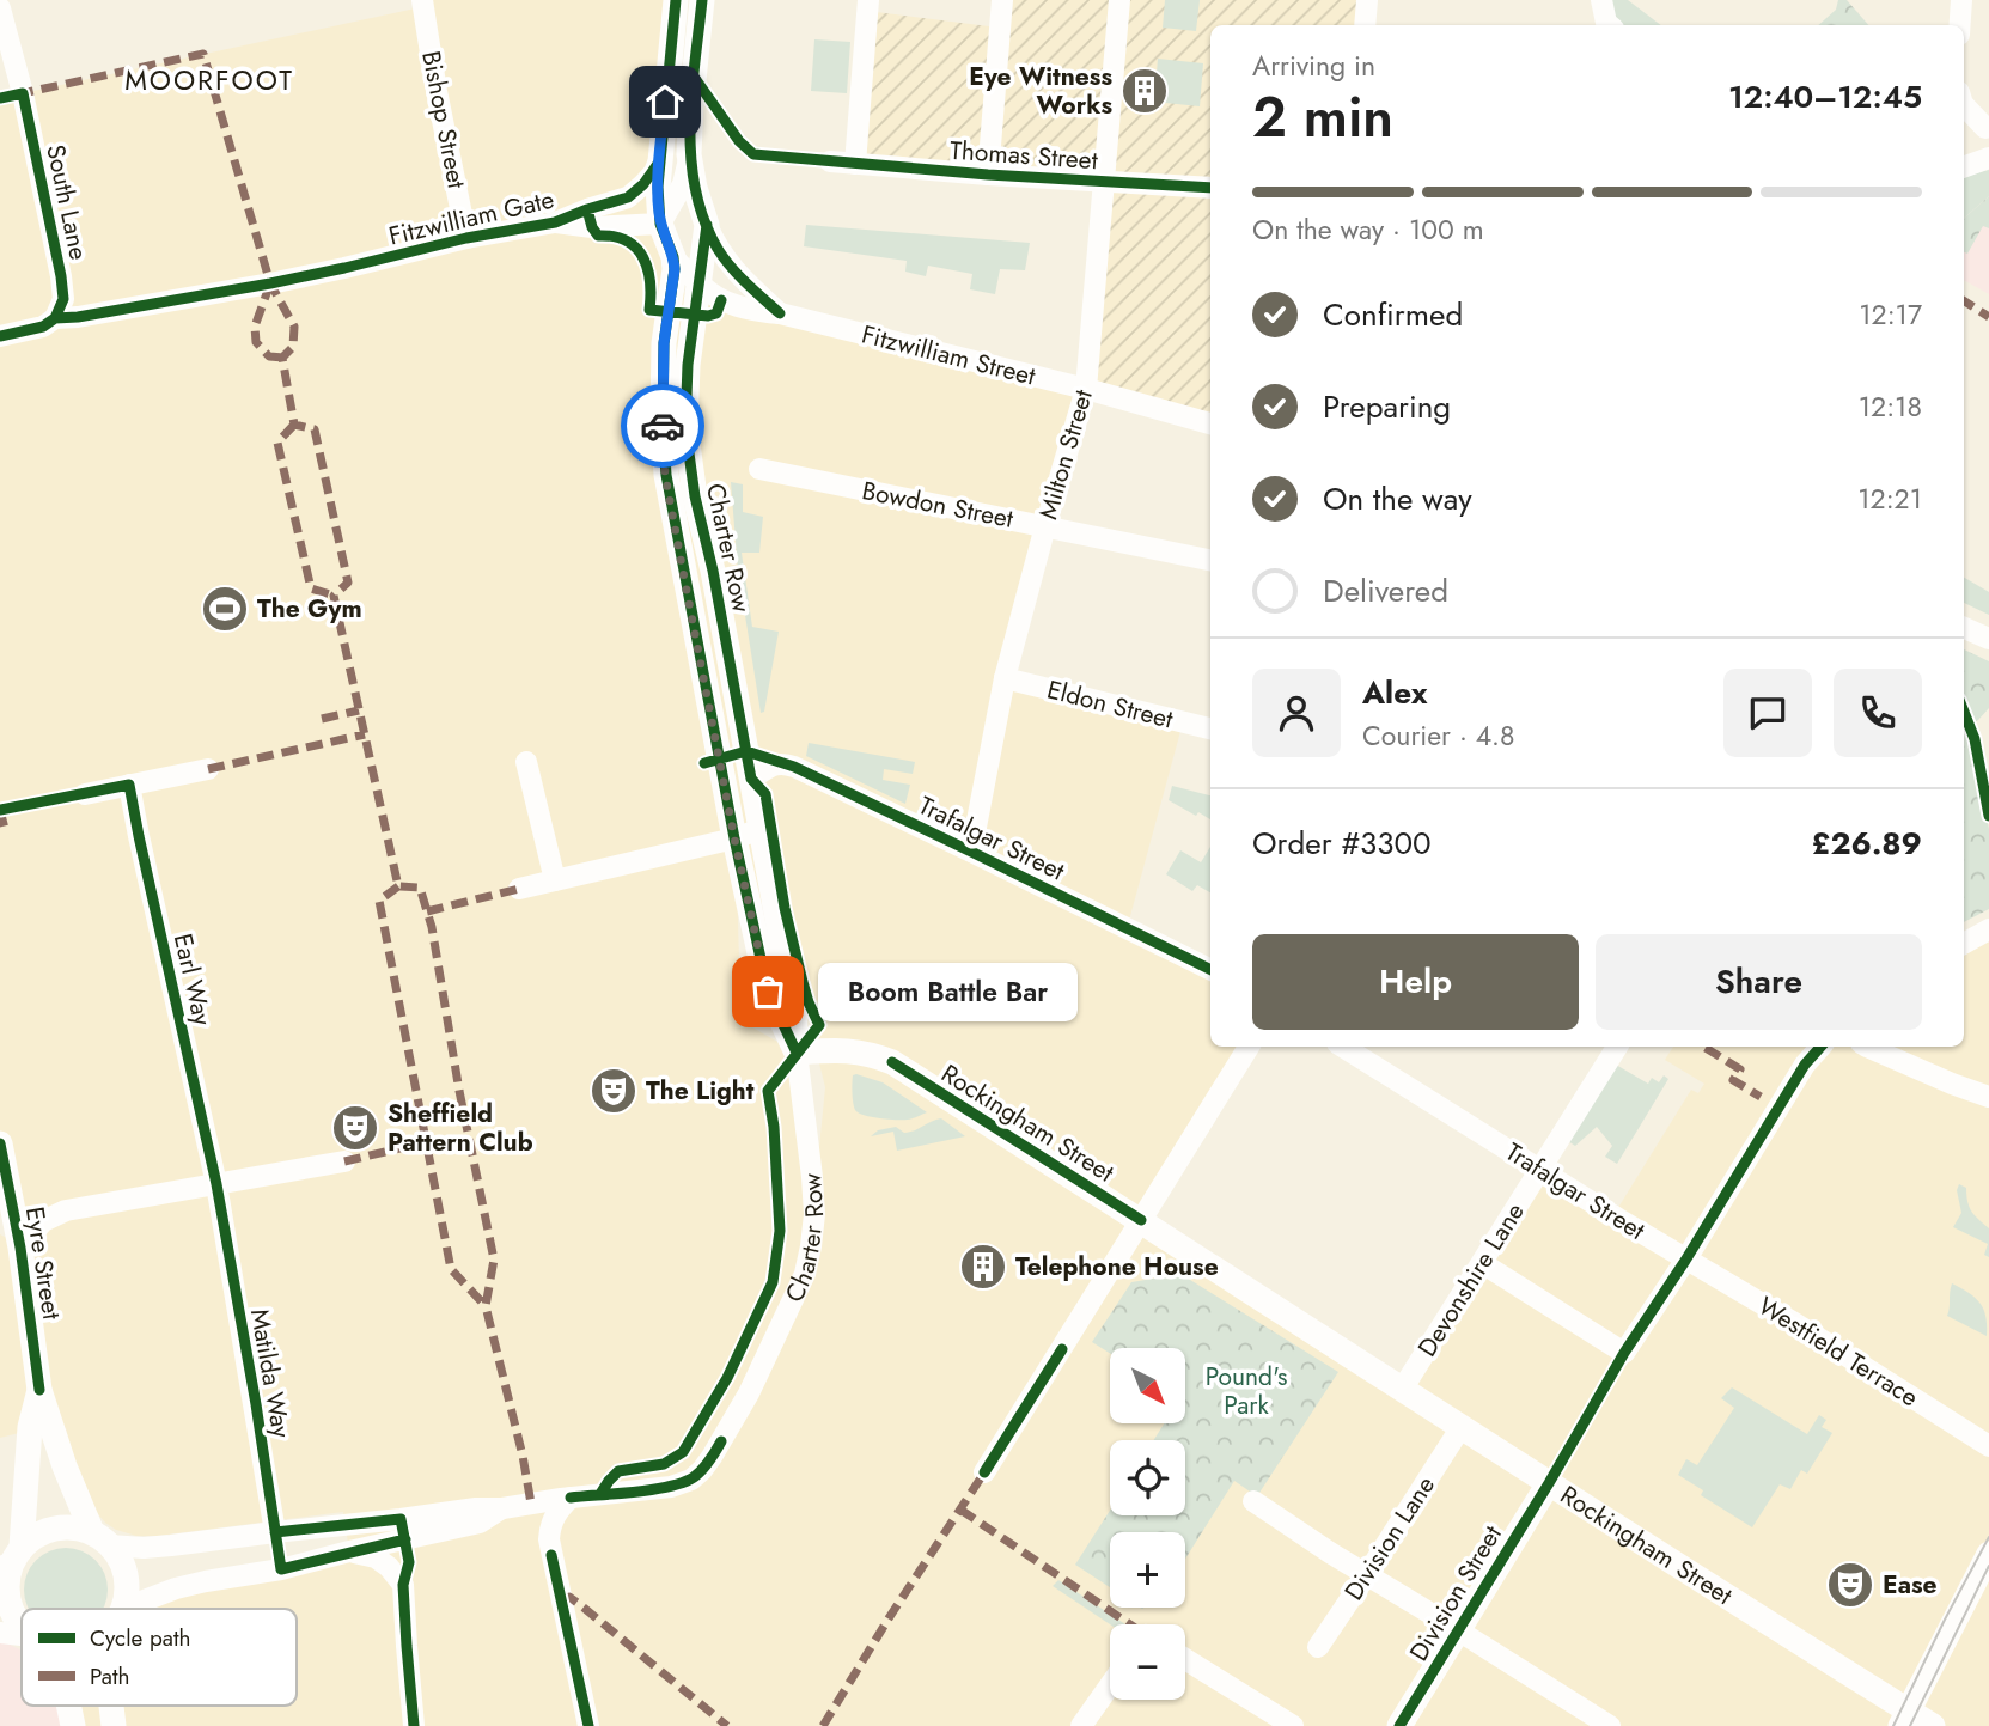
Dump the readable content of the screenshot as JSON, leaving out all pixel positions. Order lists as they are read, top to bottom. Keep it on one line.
{"streets":{"street":["Bishop Street","Thomas Street","South Lane","Fitzwilliam Gate","Fitzwilliam Street","Milton Street","Bowdon Street","Charter Row","Eldon Street","Trafalgar Street","Earl Way","Rockingham Street","Eyre Street","Devonshire Lane","Westfield Terrace","Matilda Way","Division Lane","Division Street"]},"crossings":[["Bishop Street","Fitzwilliam Gate"],["Thomas Street","Milton Street"],["South Lane","Fitzwilliam Gate"],["Fitzwilliam Gate","Charter Row"],["Fitzwilliam Street","Milton Street"],["Fitzwilliam Street","Charter Row"],["Milton Street","Bowdon Street"],["Milton Street","Eldon Street"],["Milton Street","Trafalgar Street"],["Charter Row","Trafalgar Street"],["Charter Row","Rockingham Street"],["Trafalgar Street","Devonshire Lane"],["Trafalgar Street","Westfield Terrace"],["Earl Way","Matilda Way"],["Rockingham Street","Devonshire Lane"],["Rockingham Street","Division Lane"],["Rockingham Street","Division Street"]],"districts":["MOORFOOT"],"parks":["Pound's Park"],"places":{"building":["Eye Witness Works","Telephone House"],"sports":["The Gym"],"other":["Boom Battle Bar"],"theatre":["The Light","Sheffield Pattern Club","Ease"]},"legend":["Cycle path","Path"],"north":"bottom right","page":{"heading":["2 min","Arriving in","12:40–12:45"],"panel":["Alex","Courier · 4.8","Order #3300","£26.89"],"bar":"On the way · 100 m","list":[["Confirmed","12:17"],["Preparing","12:18"],["On the way","12:21"],"Delivered"],"buttons":["Help","Share"],"bubble":"Boom Battle Bar","map_buttons":["+","−"]}}
